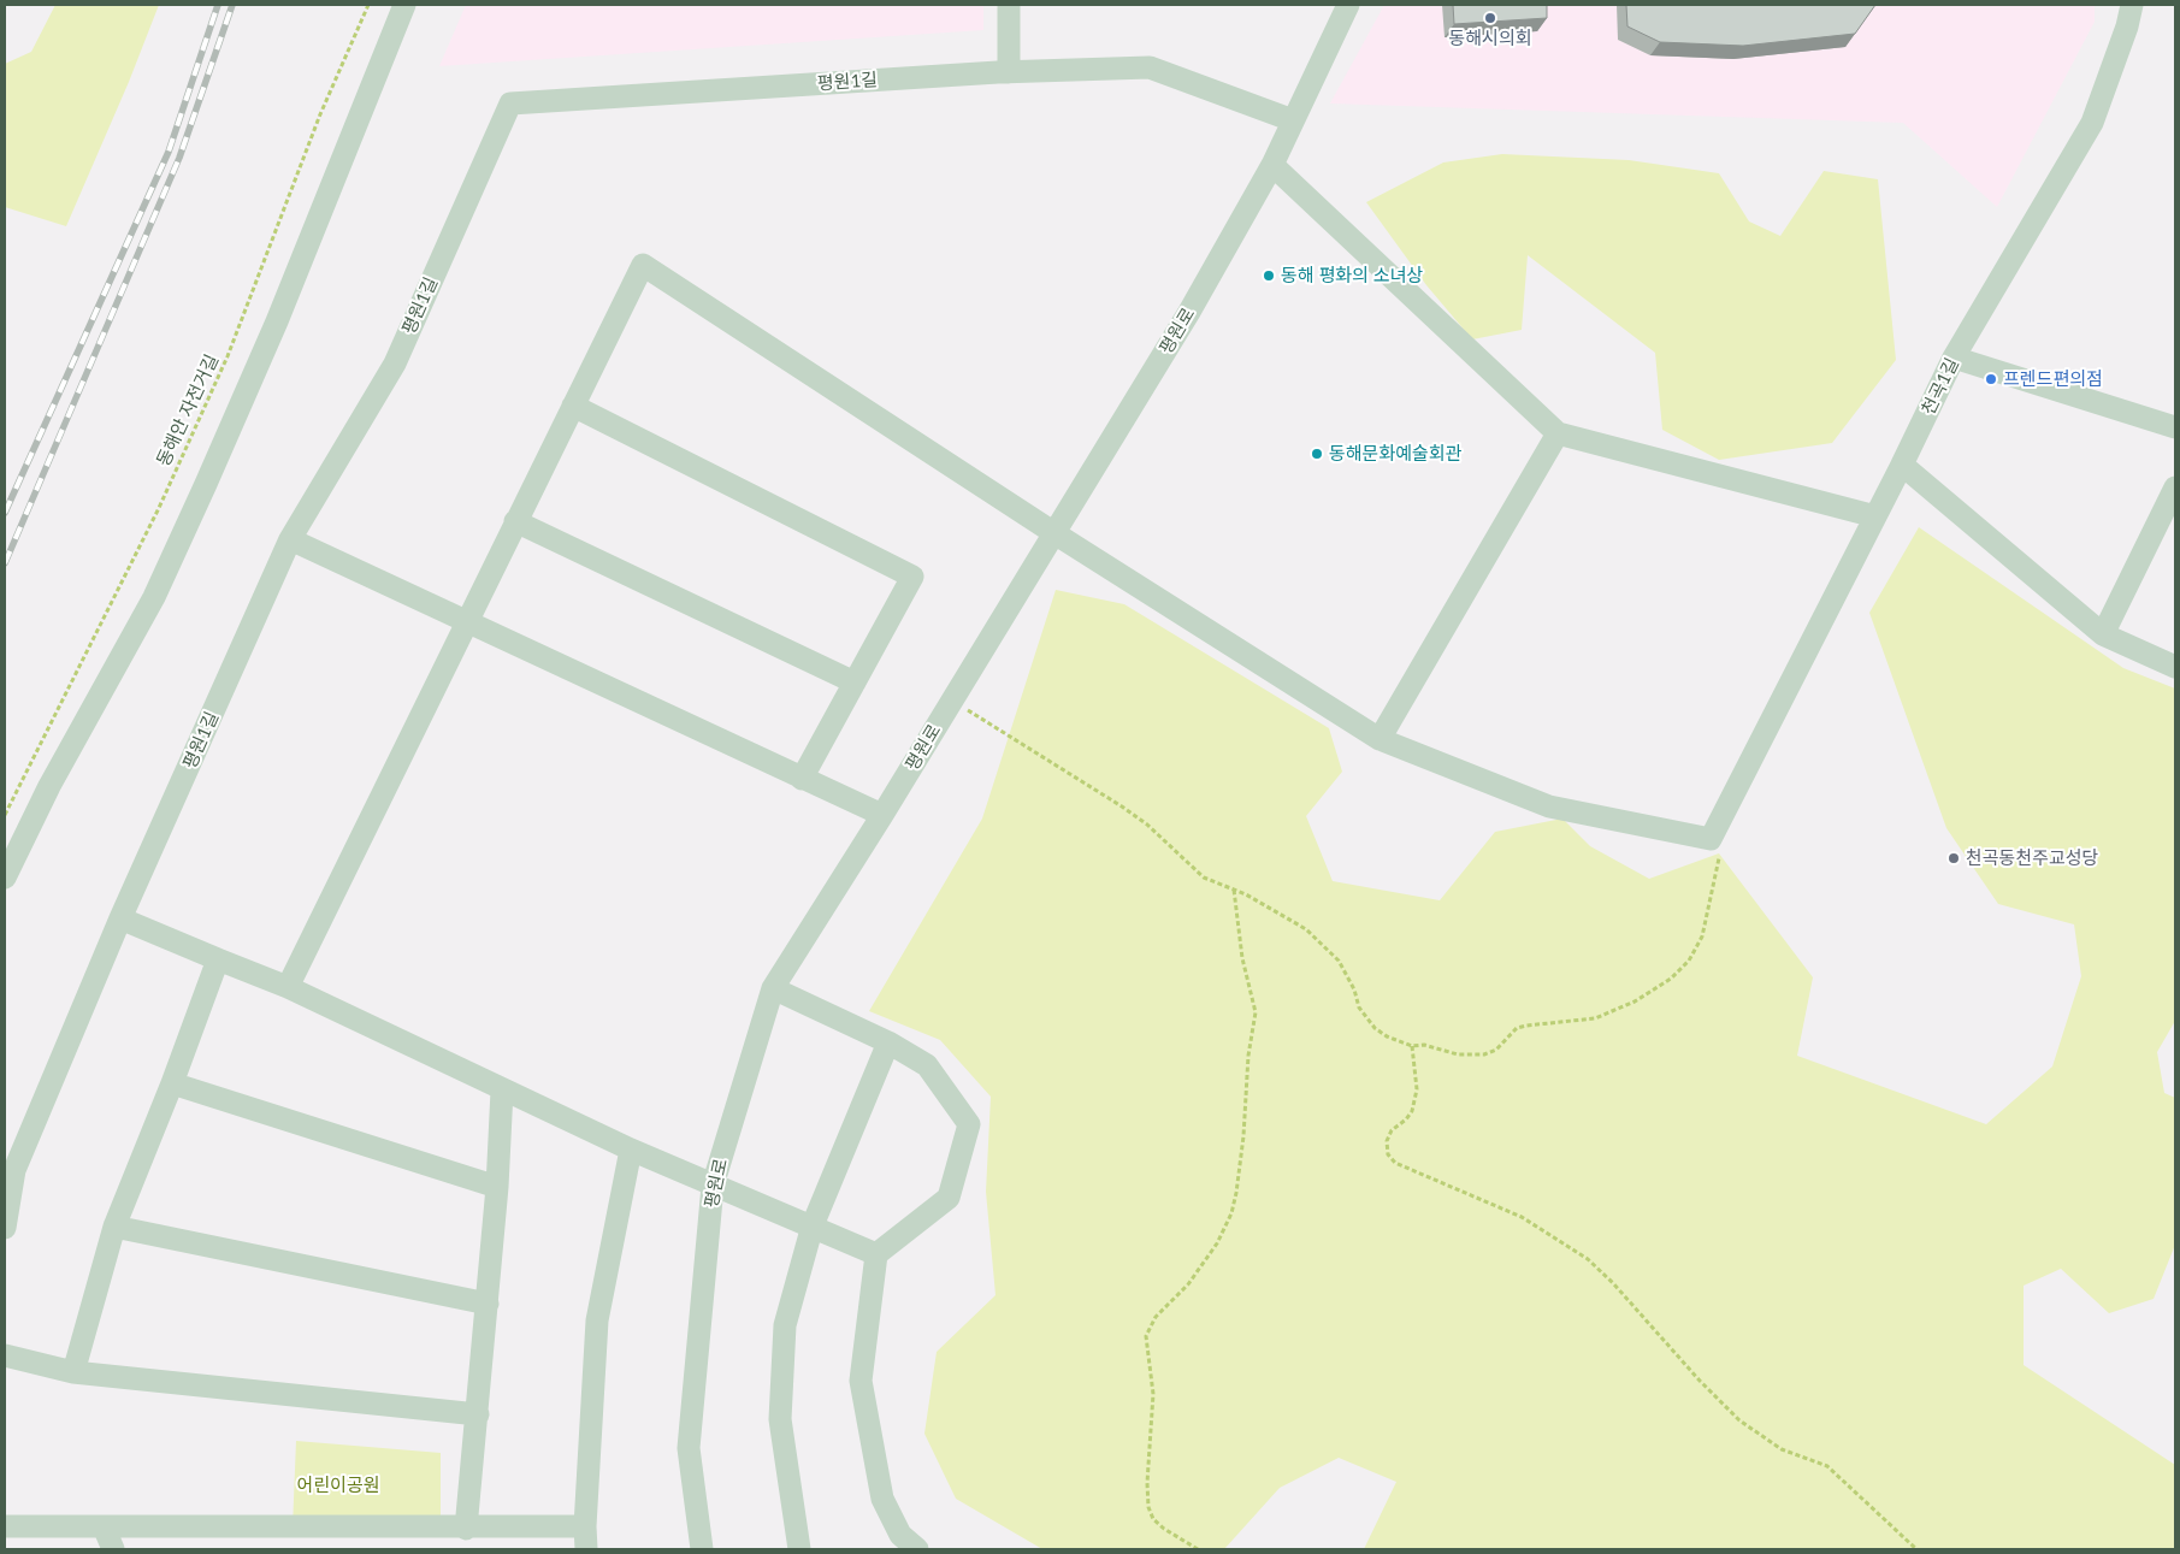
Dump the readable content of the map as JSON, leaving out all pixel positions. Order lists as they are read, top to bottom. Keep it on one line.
{"streets":{"street":["평원1길","평원로","천곡1길"],"path":["동해안 자전거길"]},"crossings":[["평원1길","평원로"]],"parks":["어린이공원"],"places":["동해시의회","동해 평화의 소녀상","프렌드편의점","동해문화예술회관","천곡동천주교성당"]}
